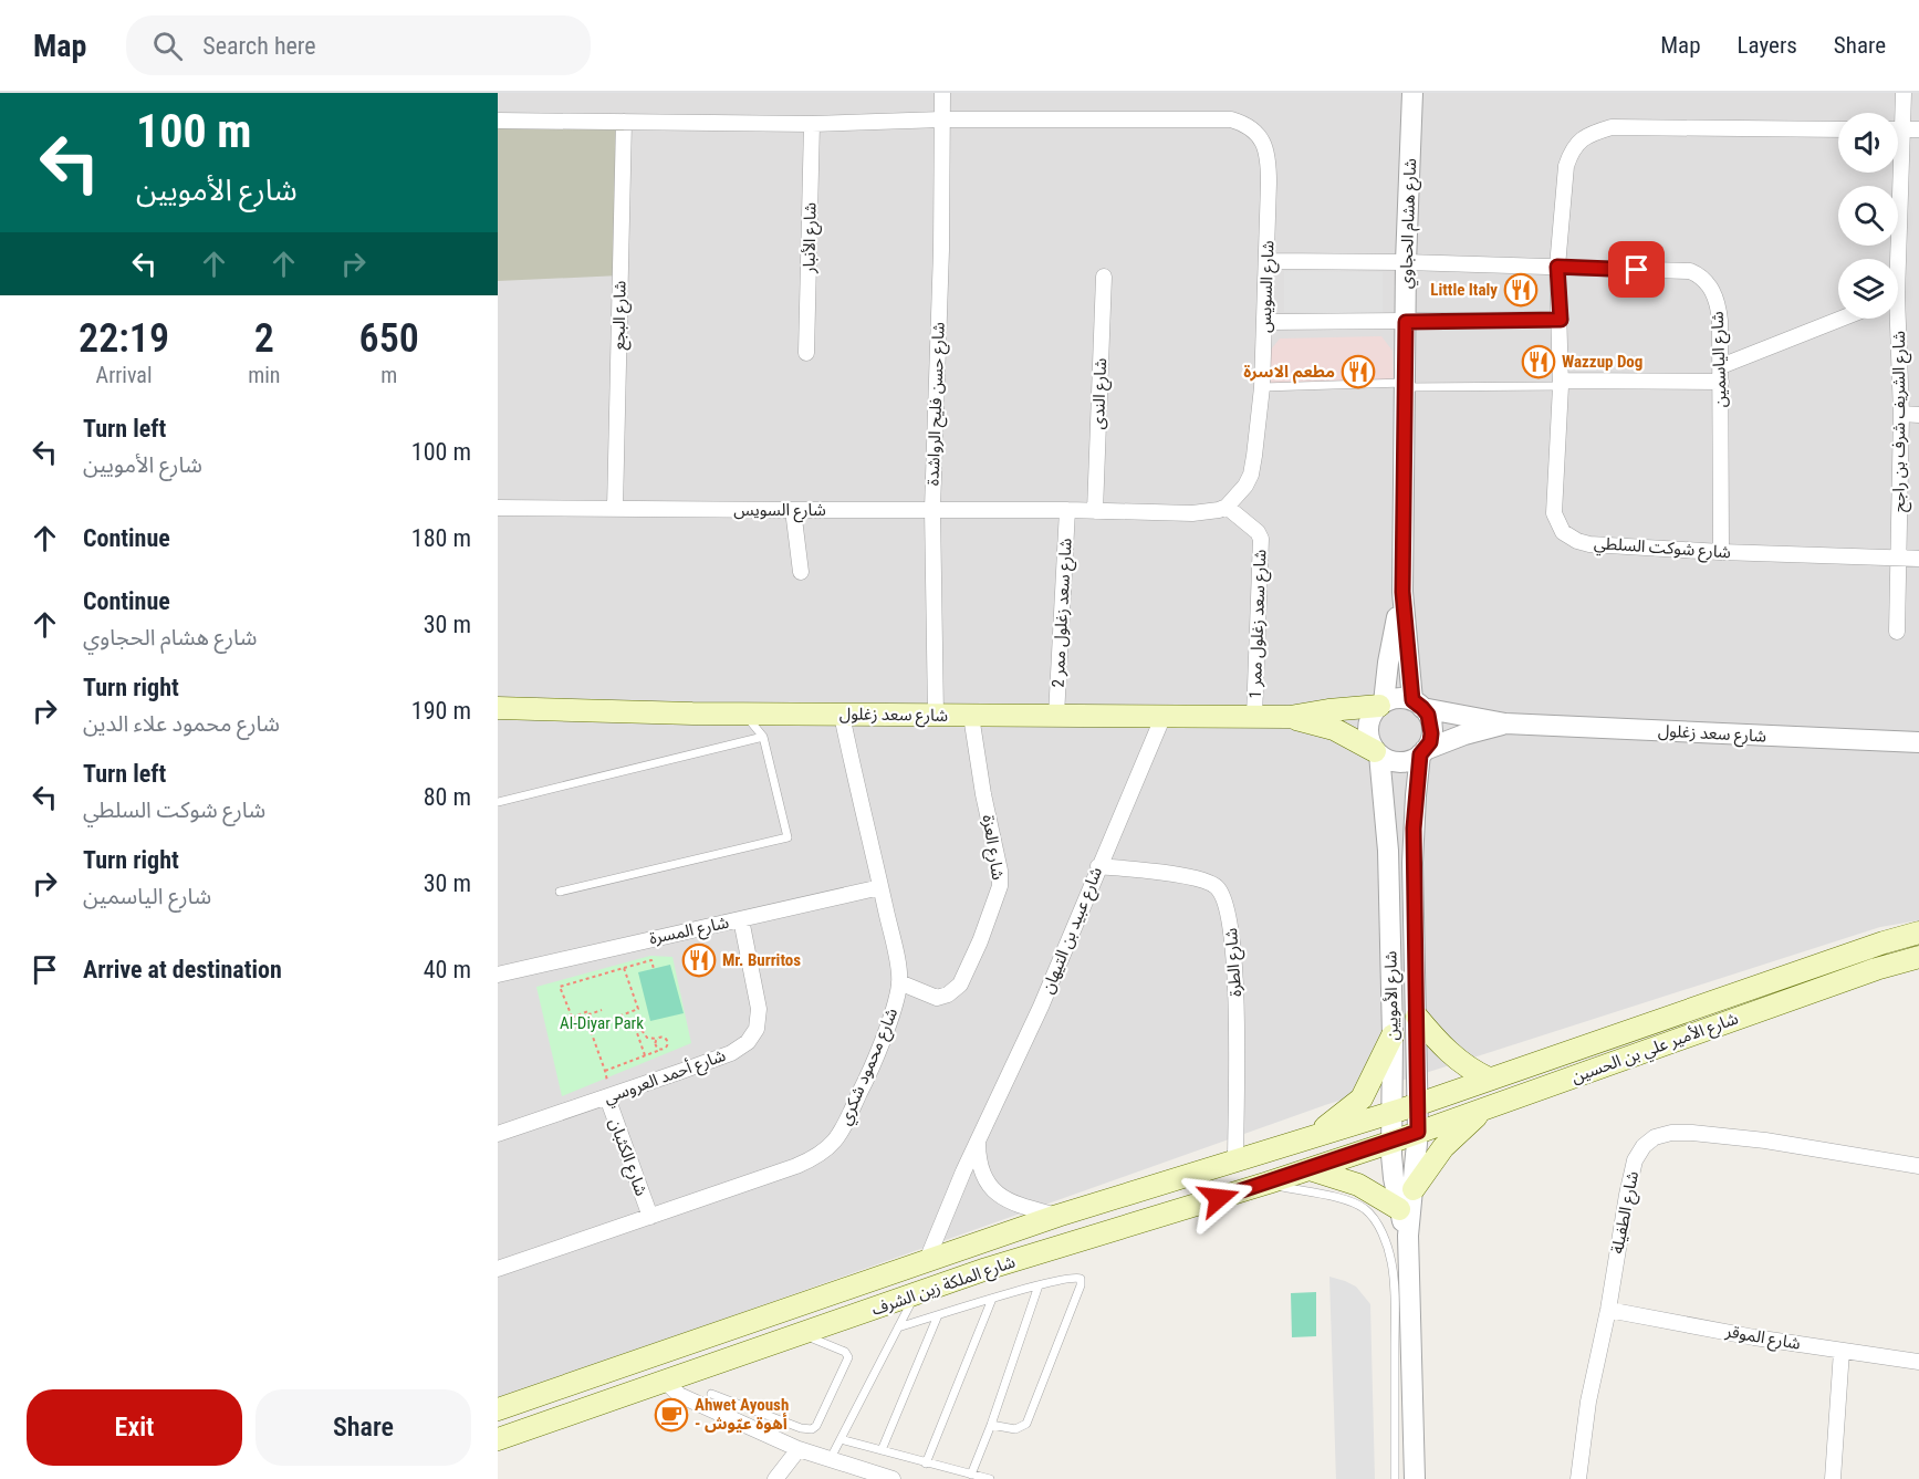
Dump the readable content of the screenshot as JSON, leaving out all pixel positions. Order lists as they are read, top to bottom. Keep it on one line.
{"streets":{"main road":["شارع سعد زغلول","شارع الأمير علي بن الحسين","شارع الملكة زين الشرف"],"street":["شارع هشام الحجاوي","شارع الأنبار","شارع السويس","شارع البجع","شارع الياسمين","شارع الندى","شارع حسن فليح الرواشدة","شارع الشريف شرف بن راجح","شارع شوكت السلطي","شارع سعد زغلول ممر 2","شارع سعد زغلول ممر 1","شارع العزة","شارع المسرة","شارع عبيد بن التيهان","شارع الطرة","شارع الأمويين","شارع محمود شكري","شارع أحمد العروسي","شارع الكثبان","شارع الطفيلة","شارع الموقر"]},"crossings":[["شارع هشام الحجاوي","شارع سعد زغلول"],["شارع هشام الحجاوي","شارع الأمويين"],["شارع الأنبار","شارع السويس"],["شارع السويس","شارع البجع"],["شارع السويس","شارع الندى"],["شارع السويس","شارع حسن فليح الرواشدة"],["شارع السويس","شارع سعد زغلول ممر 2"],["شارع السويس","شارع سعد زغلول ممر 1"],["شارع الياسمين","شارع شوكت السلطي"],["شارع حسن فليح الرواشدة","شارع سعد زغلول"],["شارع الشريف شرف بن راجح","شارع شوكت السلطي"],["شارع سعد زغلول ممر 2","شارع سعد زغلول"],["شارع سعد زغلول ممر 1","شارع سعد زغلول"],["شارع سعد زغلول","شارع العزة"],["شارع سعد زغلول","شارع عبيد بن التيهان"],["شارع سعد زغلول","شارع الأمويين"],["شارع سعد زغلول","شارع محمود شكري"],["شارع العزة","شارع محمود شكري"],["شارع المسرة","شارع محمود شكري"],["شارع المسرة","شارع أحمد العروسي"],["شارع عبيد بن التيهان","شارع الطرة"],["شارع عبيد بن التيهان","شارع الملكة زين الشرف"],["شارع الطرة","شارع الملكة زين الشرف"],["شارع الأمويين","شارع الأمير علي بن الحسين"],["شارع الأمويين","شارع الملكة زين الشرف"],["شارع الأمير علي بن الحسين","شارع الملكة زين الشرف"],["شارع محمود شكري","شارع الكثبان"],["شارع أحمد العروسي","شارع الكثبان"],["شارع الطفيلة","شارع الموقر"]],"parks":["Al-Diyar Park"],"places":{"restaurant":["Little Italy","Wazzup Dog","مطعم الاسرة","Mr. Burritos"],"cafe":["Ahwet Ayoush - أهوة عيّوش"]},"page":{"header":"Map","search":"Search here","nav":["Map","Layers","Share"],"turn":["100 m","شارع الأمويين"],"eta":["22:19","Arrival","2","min","650","m"],"list":[{"name":"Turn left","note":"شارع الأمويين","value":"100 m"},{"name":"Continue","value":"180 m"},{"name":"Continue","note":"شارع هشام الحجاوي","value":"30 m"},{"name":"Turn right","note":"شارع محمود علاء الدين","value":"190 m"},{"name":"Turn left","note":"شارع شوكت السلطي","value":"80 m"},{"name":"Turn right","note":"شارع الياسمين","value":"30 m"},{"name":"Arrive at destination","value":"40 m"}],"buttons":["Exit","Share"]}}
